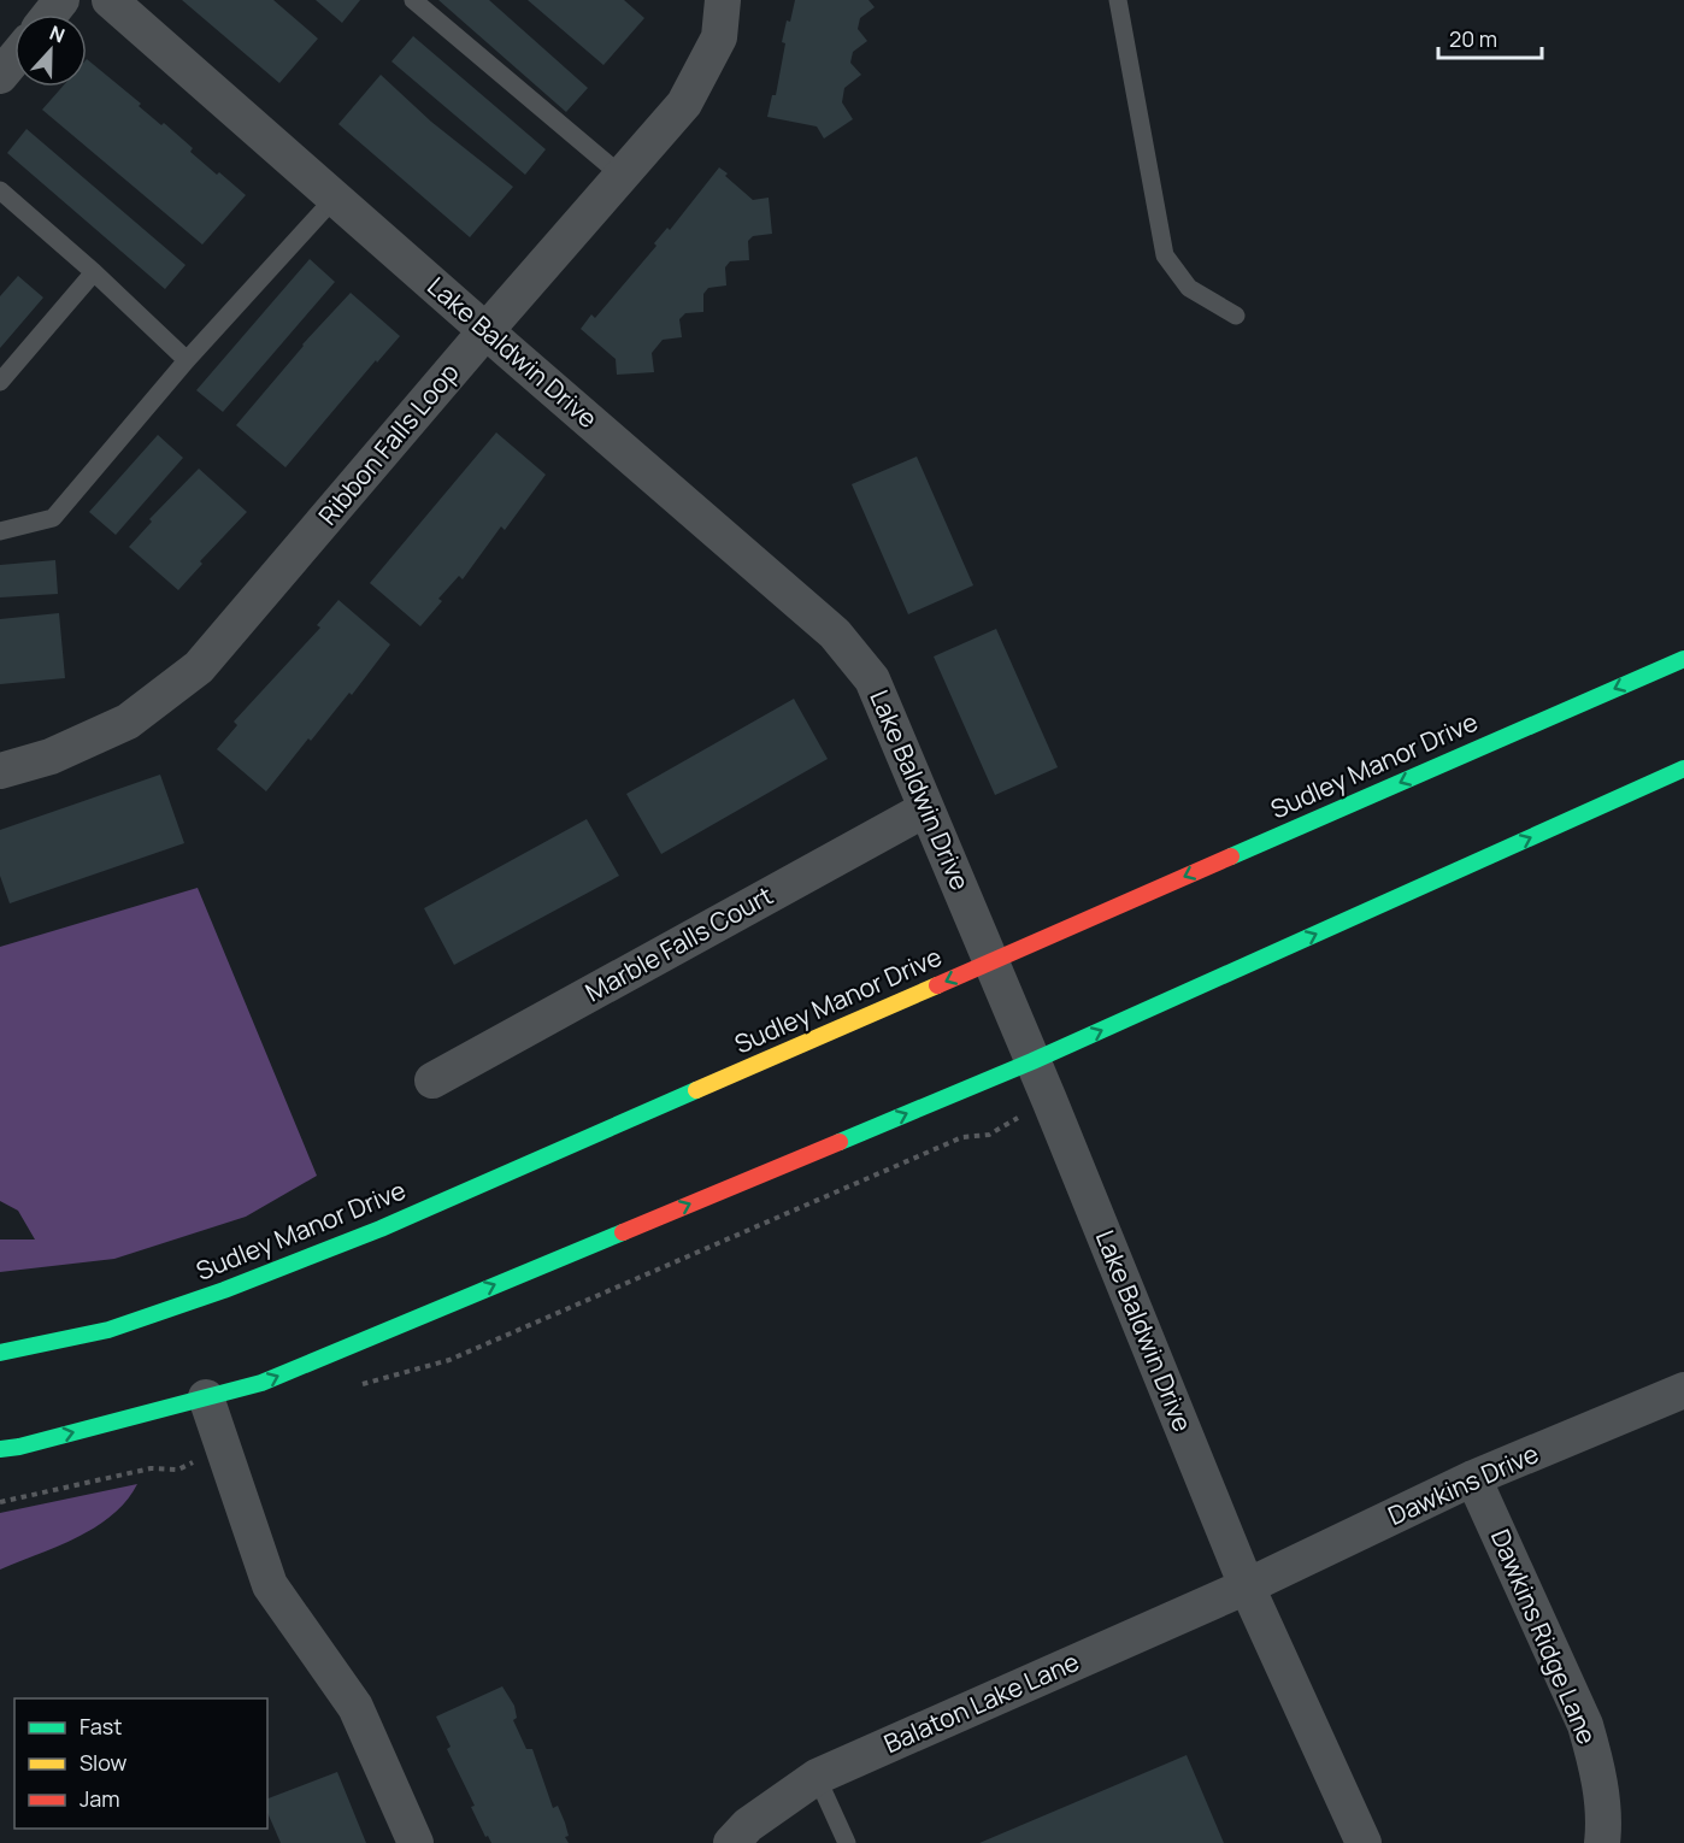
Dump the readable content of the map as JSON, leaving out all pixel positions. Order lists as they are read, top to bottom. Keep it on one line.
{"streets":{"main road":["Sudley Manor Drive"],"street":["Lake Baldwin Drive","Ribbon Falls Loop","Marble Falls Court","Dawkins Drive","Dawkins Ridge Lane","Balaton Lake Lane"]},"crossings":[["Lake Baldwin Drive","Ribbon Falls Loop"],["Lake Baldwin Drive","Sudley Manor Drive"],["Lake Baldwin Drive","Marble Falls Court"],["Lake Baldwin Drive","Dawkins Drive"],["Lake Baldwin Drive","Balaton Lake Lane"],["Dawkins Drive","Dawkins Ridge Lane"],["Dawkins Drive","Balaton Lake Lane"]],"legend":["Fast","Slow","Jam"],"scale_bar":"20 m","north":"top"}
